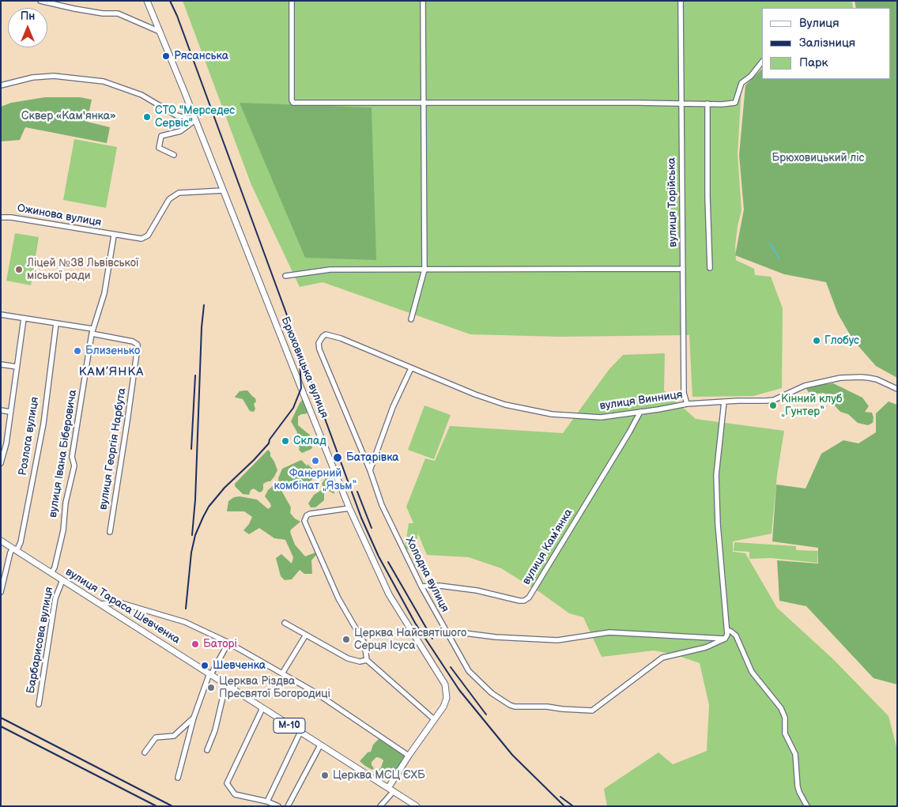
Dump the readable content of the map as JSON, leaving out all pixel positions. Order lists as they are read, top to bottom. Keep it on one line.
{"streets":{"main road":["Брюховицька вулиця","вулиця Тараса Шевченка","М-10"],"street":["вулиця Торійська","Ожинова вулиця","вулиця Винниця","Розлога вулиця","вулиця Георгія Нарбута","вулиця Івана Біберовича","вулиця Камʼянка","Холодна вулиця","Барбарисова вулиця"]},"crossings":[["вулиця Торійська","вулиця Винниця"],["Ожинова вулиця","вулиця Івана Біберовича"],["Брюховицька вулиця","вулиця Тараса Шевченка"],["вулиця Винниця","вулиця Камʼянка"],["вулиця Винниця","Холодна вулиця"],["Розлога вулиця","вулиця Тараса Шевченка"],["вулиця Георгія Нарбута","вулиця Івана Біберовича"],["вулиця Івана Біберовича","вулиця Тараса Шевченка"],["вулиця Камʼянка","Холодна вулиця"],["вулиця Тараса Шевченка","Барбарисова вулиця"]],"districts":["КАМ’ЯНКА"],"parks":["Сквер «Кам'янка»","Брюховицький ліс"],"places":["Рясанська","СТО \"Мерседес Сервіс\"","Ліцей №38 Львівської міської ради","Глобус","Близенько","Кінний клуб „Гунтер“","Склад","Батарівка","Фанерний комбінат „Язьм“","Церква Найсвятішого Серця Ісуса","Баторі","Шевченка","Церква Різдва Пресвятої Богородиці","Церква МСЦ ЄХБ"],"legend":["Вулиця","Залізниця","Парк"],"north":"top"}
